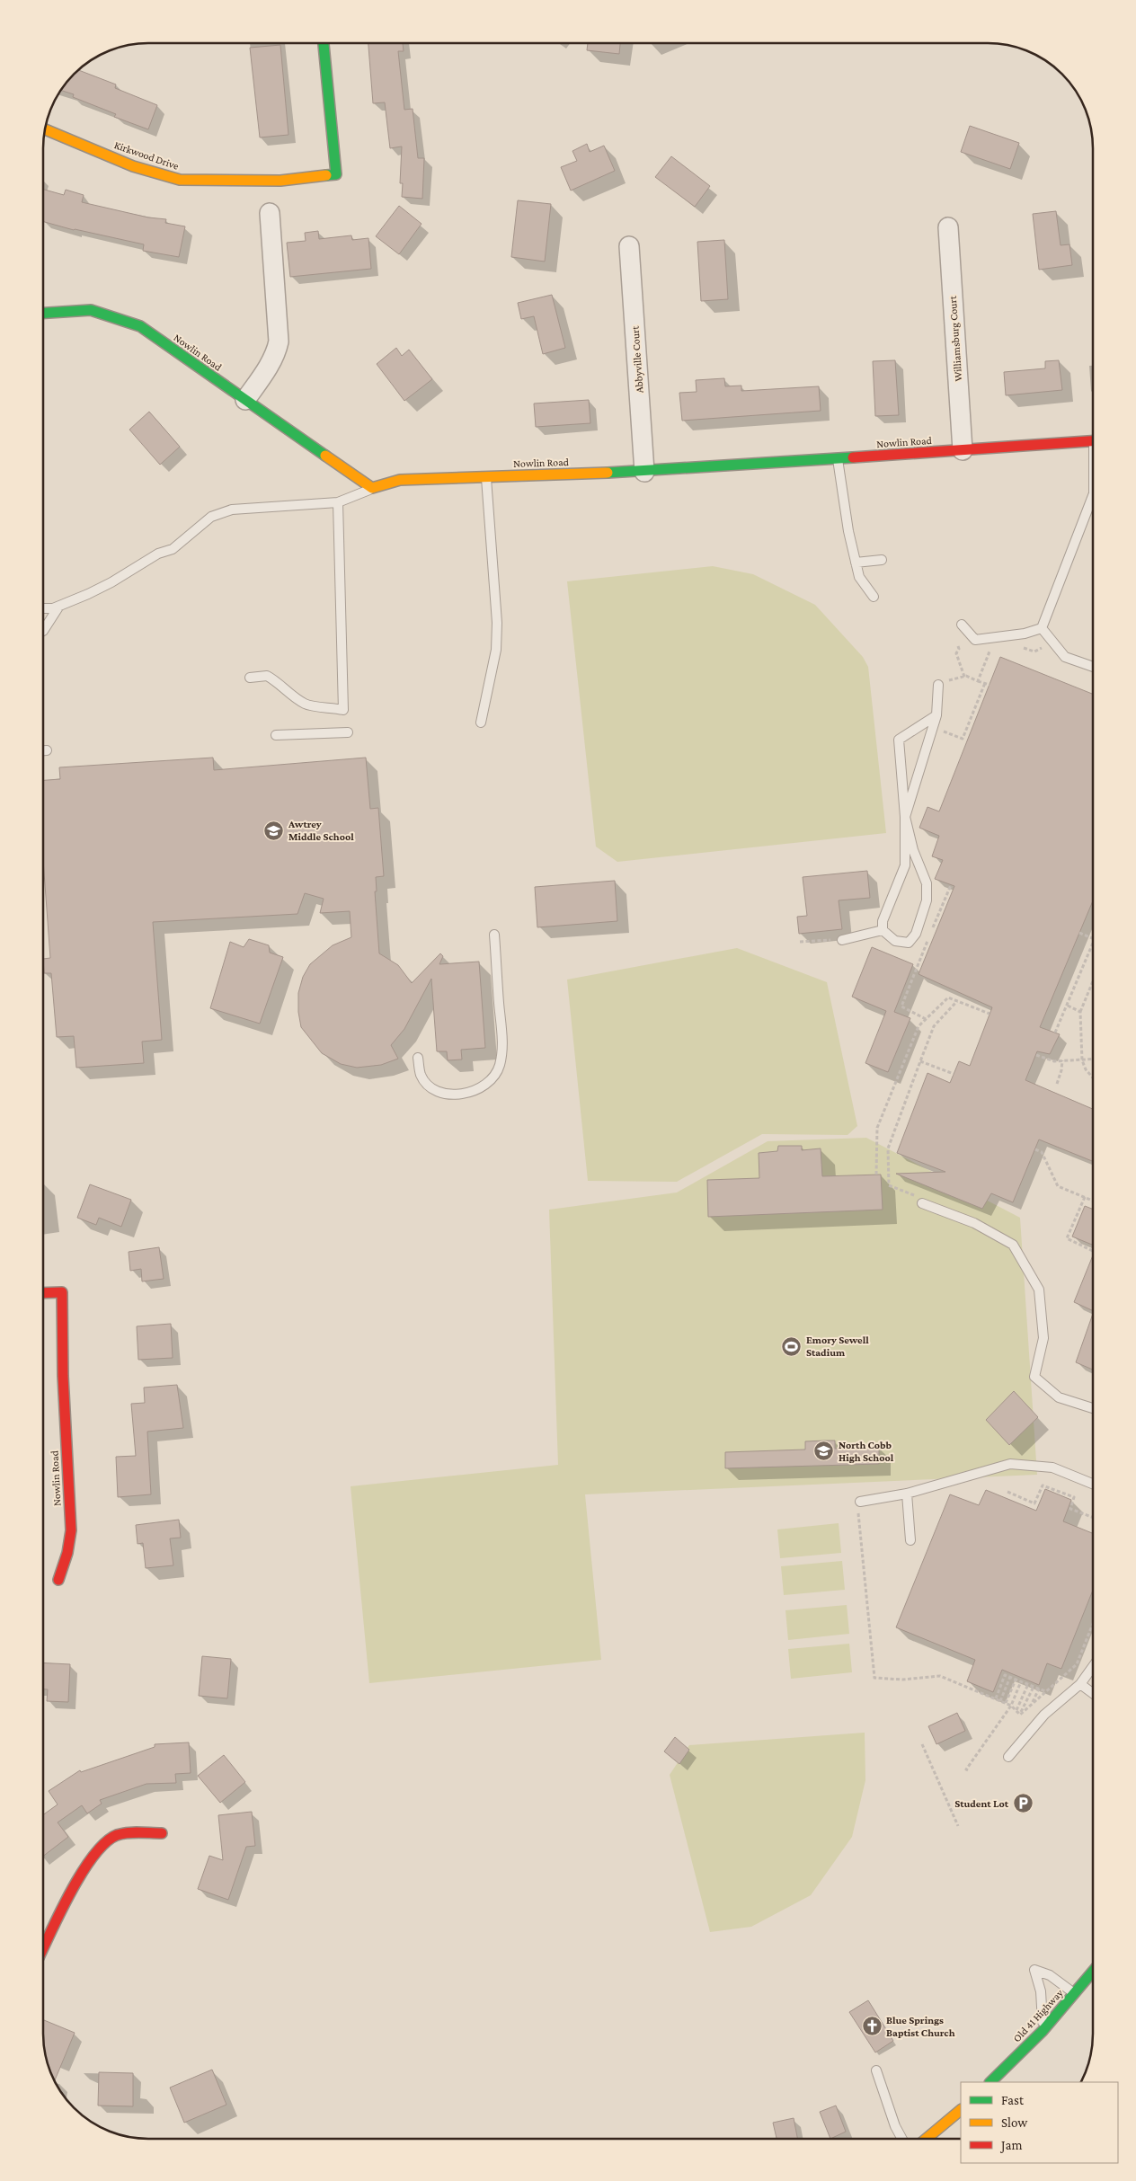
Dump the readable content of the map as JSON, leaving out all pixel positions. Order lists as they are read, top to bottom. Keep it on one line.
{"streets":{"street":["Kirkwood Drive","Williamsburg Court","Nowlin Road","Abbyville Court","Old 41 Highway"]},"crossings":[["Williamsburg Court","Nowlin Road"],["Nowlin Road","Abbyville Court"]],"places":{"school or university":["Awtrey Middle School","North Cobb High School"],"sports":["Emory Sewell Stadium"],"parking":["Student Lot"],"church":["Blue Springs Baptist Church"]},"legend":["Fast","Slow","Jam"]}
